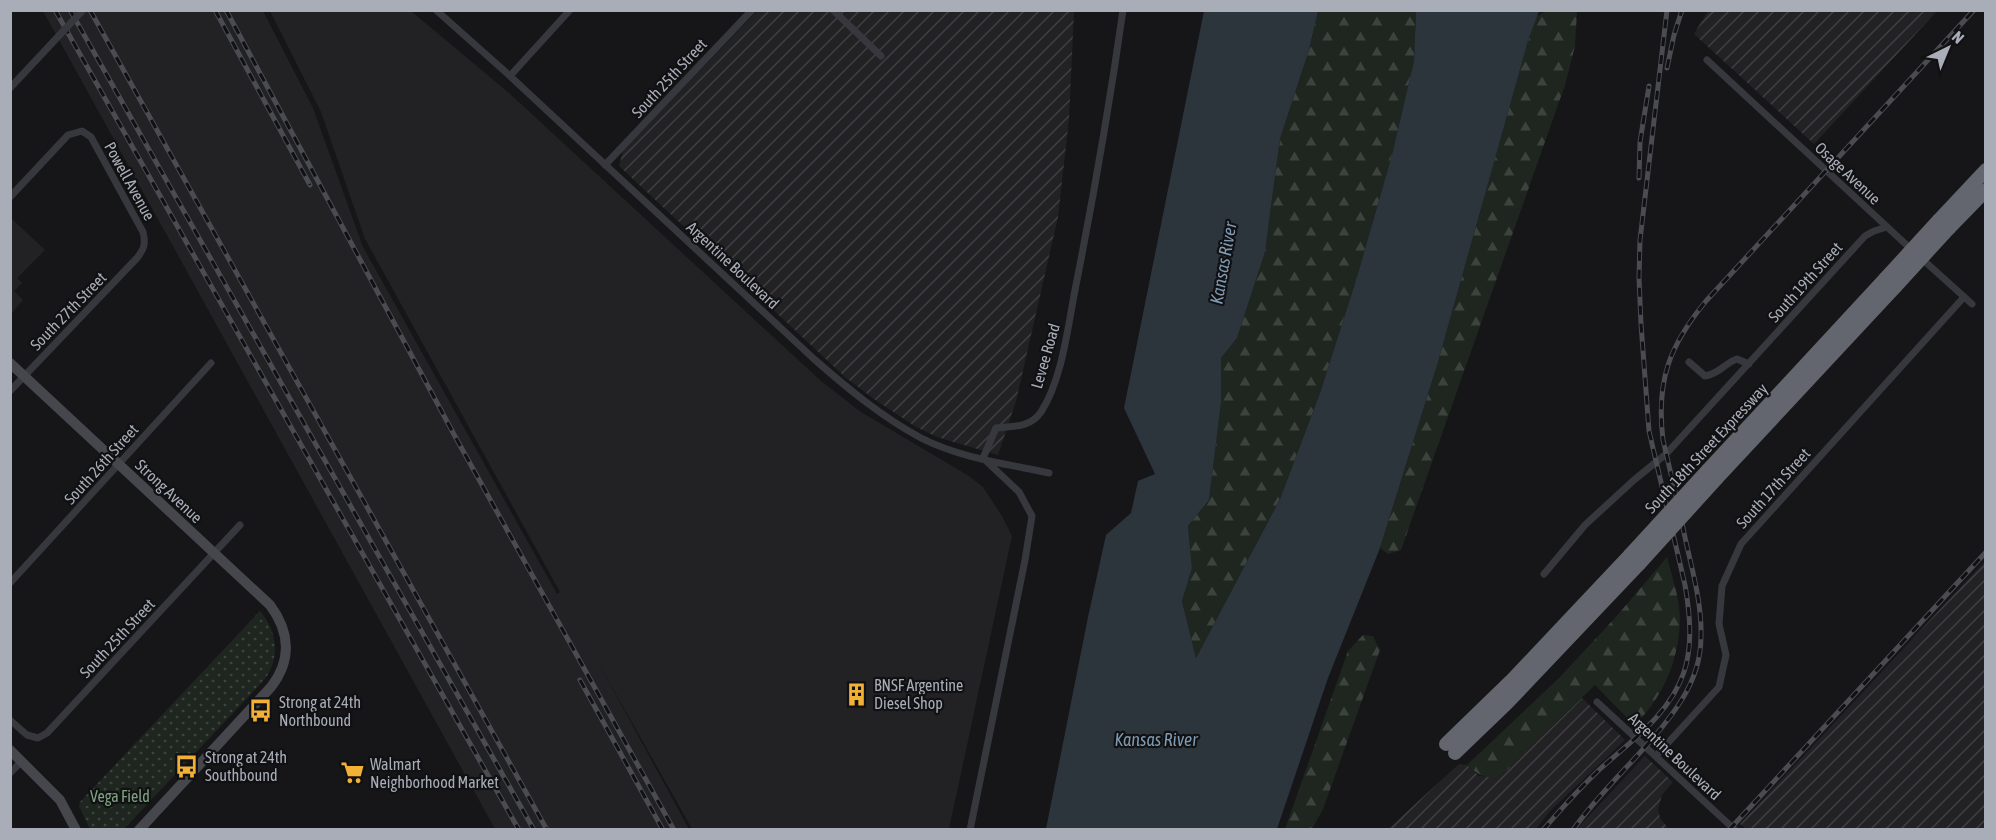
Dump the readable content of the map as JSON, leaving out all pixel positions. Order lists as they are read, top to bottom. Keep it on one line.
{"streets":{"highway":["South 18th Street Expressway"],"street":["South 25th Street","Osage Avenue","Powell Avenue","Argentine Boulevard","South 19th Street","South 27th Street","Levee Road","South 26th Street","South 17th Street","Strong Avenue"]},"crossings":[["South 25th Street","Argentine Boulevard"],["South 25th Street","Strong Avenue"],["Osage Avenue","South 19th Street"],["Osage Avenue","South 17th Street"],["Powell Avenue","South 27th Street"],["Argentine Boulevard","Levee Road"],["Argentine Boulevard","South 17th Street"],["South 27th Street","Strong Avenue"],["South 26th Street","Strong Avenue"]],"water":["Kansas River"],"parks":["Vega Field"],"places":{"building":["BNSF Argentine Diesel Shop"],"bus stop":["Strong at 24th Northbound","Strong at 24th Southbound"],"supermarket":["Walmart Neighborhood Market"]},"north":"top right"}
